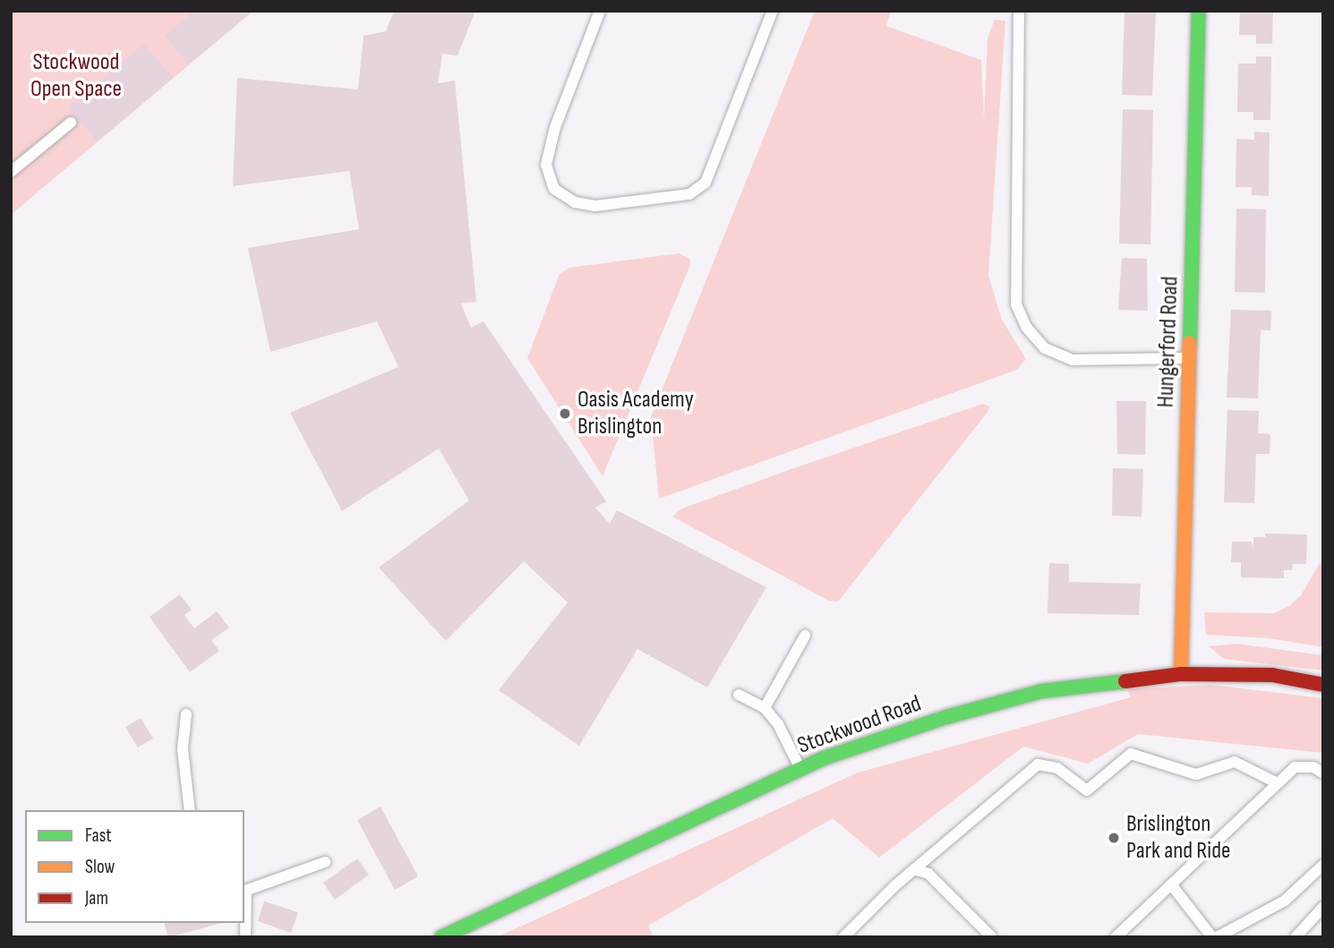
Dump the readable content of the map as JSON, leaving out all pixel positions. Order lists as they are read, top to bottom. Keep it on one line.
{"streets":{"street":["Hungerford Road","Stockwood Road"]},"crossings":[["Hungerford Road","Stockwood Road"]],"parks":["Stockwood Open Space"],"places":["Oasis Academy Brislington","Brislington Park and Ride"],"legend":["Fast","Slow","Jam"]}
